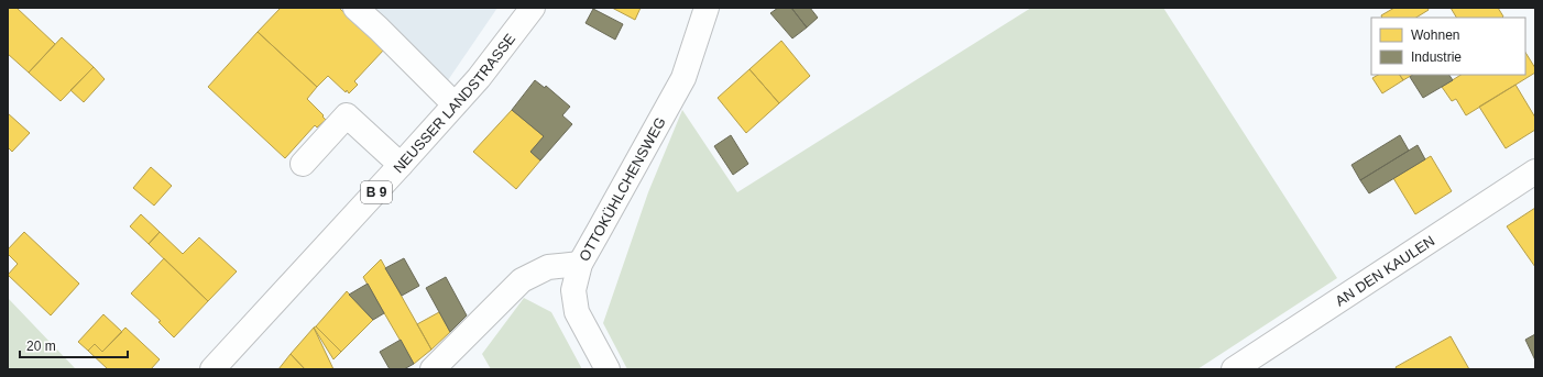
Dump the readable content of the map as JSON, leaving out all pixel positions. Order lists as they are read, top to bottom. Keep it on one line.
{"streets":{"street":["NEUSSER LANDSTRASSE","OTTOKÜHLCHENSWEG","B 9","AN DEN KAULEN"]},"legend":["Wohnen","Industrie"],"scale_bar":"20 m"}
